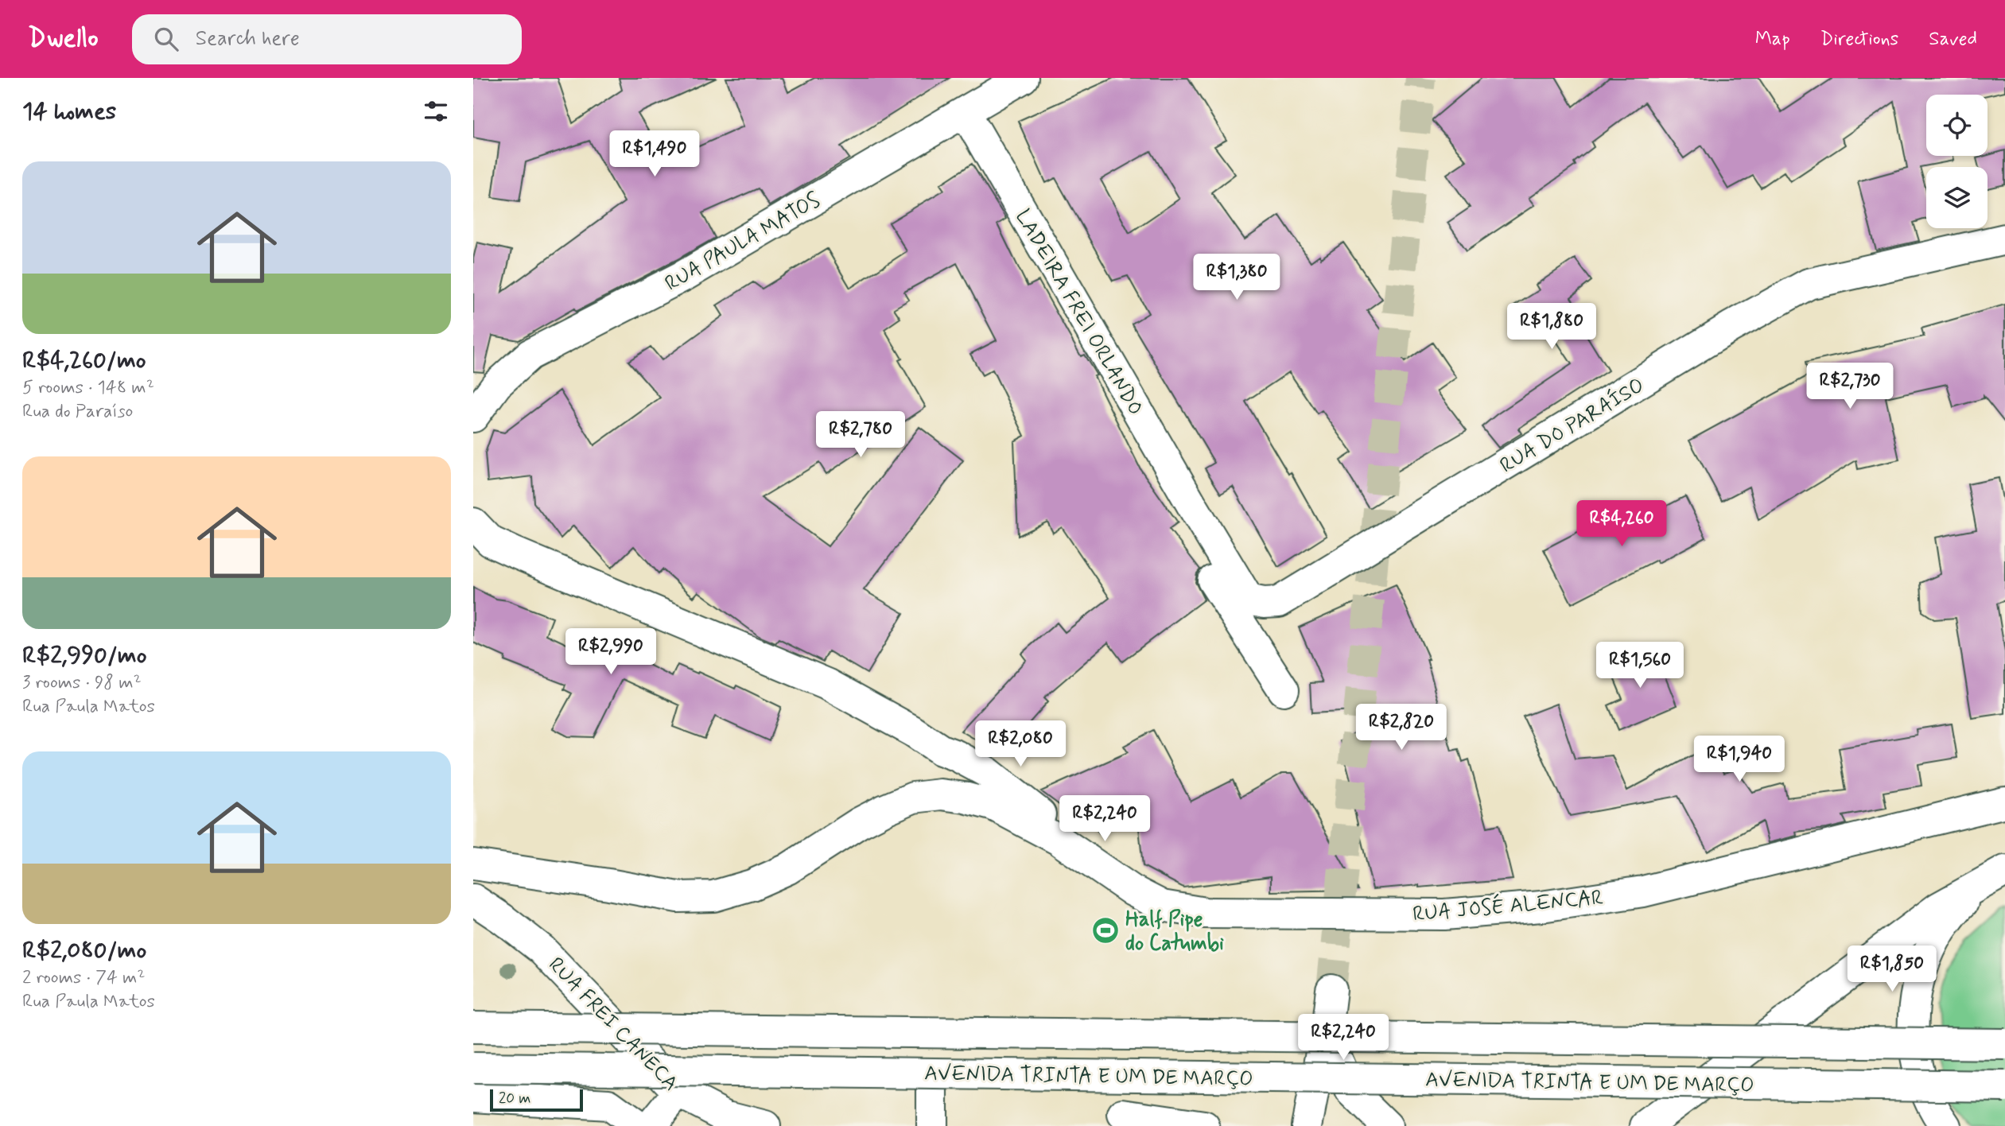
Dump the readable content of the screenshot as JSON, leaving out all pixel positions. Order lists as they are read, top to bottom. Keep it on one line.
{"streets":{"street":["RUA PAULA MATOS","LADEIRA FREI ORLANDO","RUA DO PARAÍSO","RUA JOSÉ ALENCAR","RUA FREI CANECA","AVENIDA TRINTA E UM DE MARÇO"]},"crossings":[["RUA PAULA MATOS","LADEIRA FREI ORLANDO"],["LADEIRA FREI ORLANDO","RUA DO PARAÍSO"]],"places":{"sports":["Half Pipe do Catumbi"]},"scale_bar":"20 m","page":{"header":"Dwello","search":"Search here","nav":["Map","Directions","Saved"],"heading":"14 homes","price":["R$1,490","R$1,380","R$1,880","R$2,730","R$2,780","R$4,260","R$2,990","R$1,560","R$2,820","R$2,080","R$1,940","R$2,240","R$1,850","R$2,240"],"list":[{"name":"R$4,260/mo","note":"5 rooms · 148 m² · Rua do Paraíso"},{"name":"R$2,990/mo","note":"3 rooms · 98 m² · Rua Paula Matos"},{"name":"R$2,080/mo","note":"2 rooms · 74 m² · Rua Paula Matos"}],"scale":"20 m"}}
